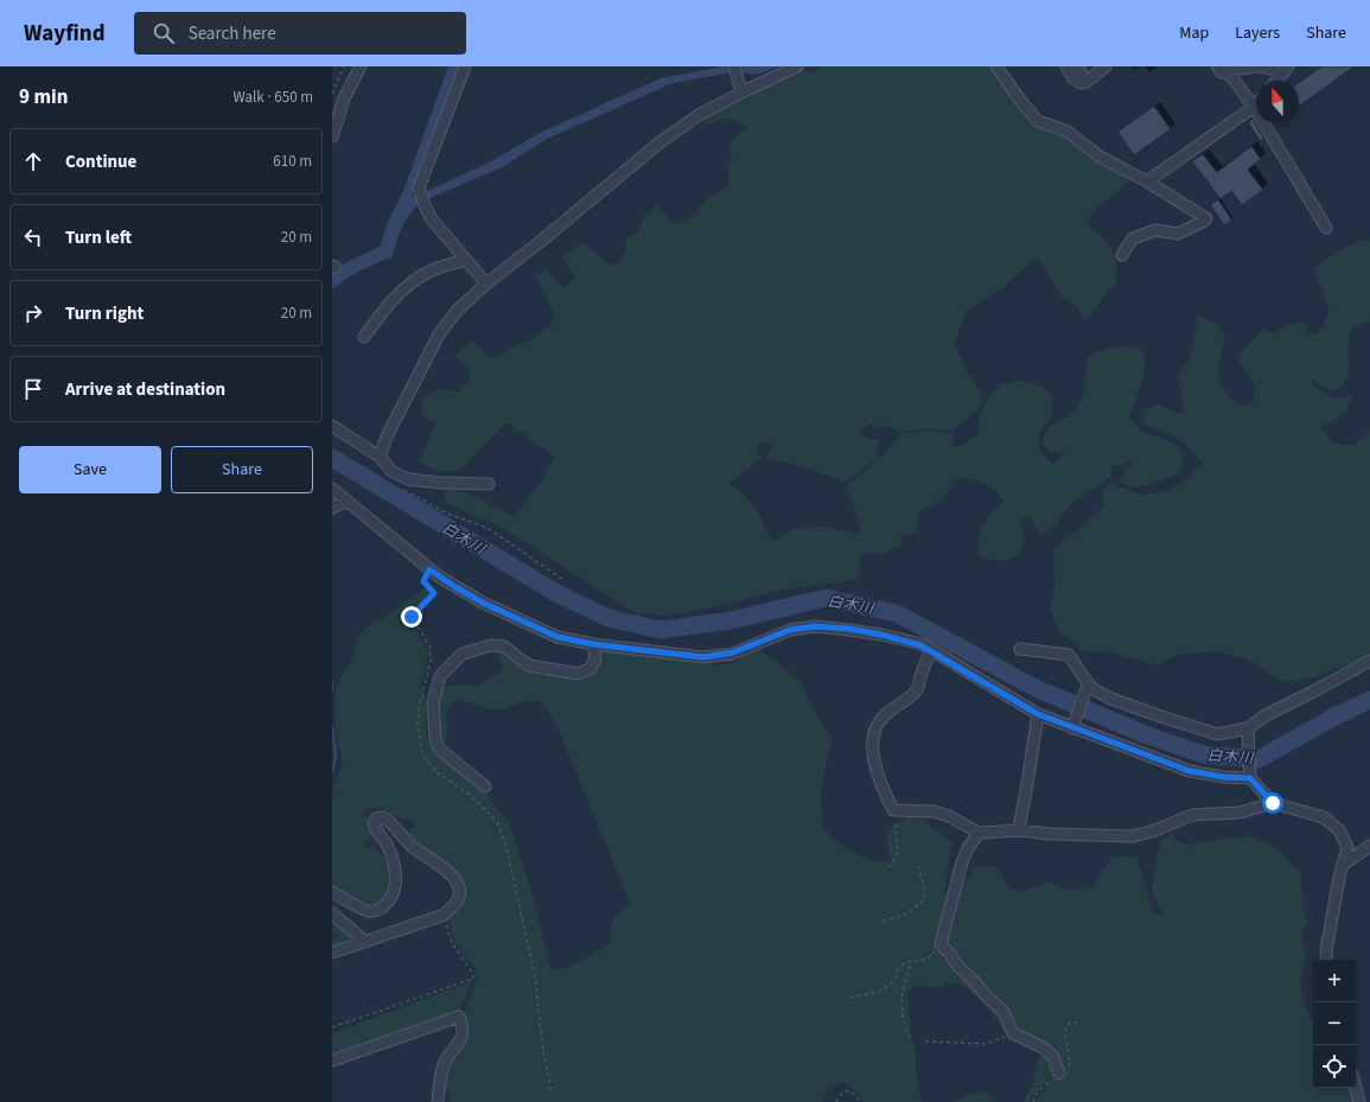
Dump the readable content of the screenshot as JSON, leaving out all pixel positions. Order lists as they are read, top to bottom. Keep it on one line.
{"water":["白木川"],"north":"top","page":{"header":"Wayfind","search":"Search here","nav":["Map","Layers","Share"],"heading":["9 min","Walk · 650 m"],"list":[["Continue","610 m"],["Turn left","20 m"],["Turn right","20 m"],"Arrive at destination"],"buttons":["Save","Share"],"map_buttons":["+","−"]}}
